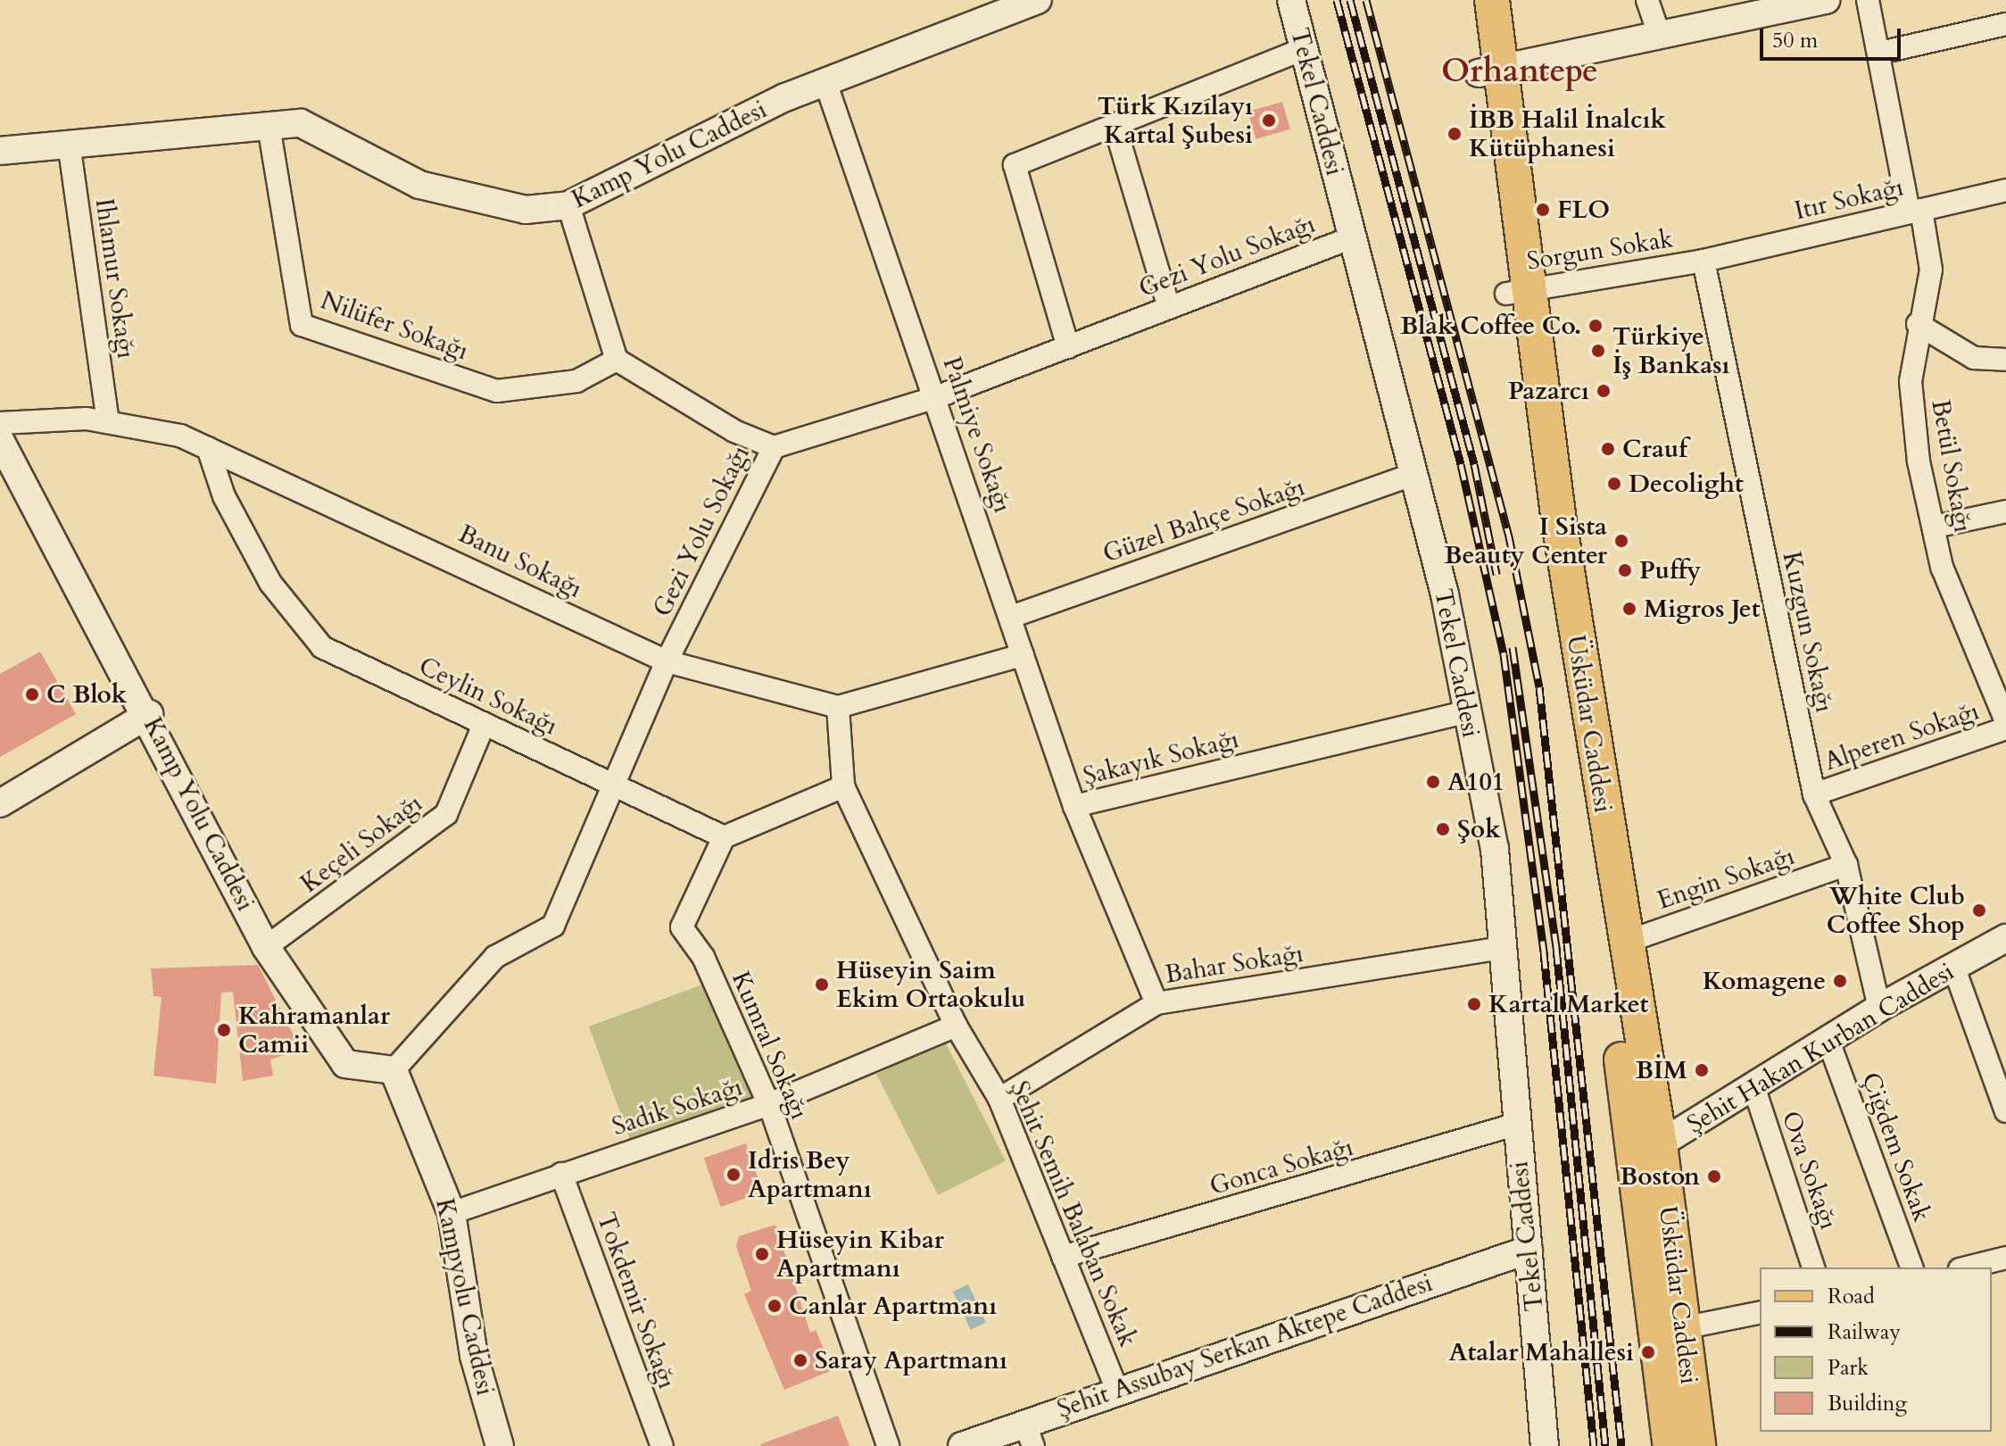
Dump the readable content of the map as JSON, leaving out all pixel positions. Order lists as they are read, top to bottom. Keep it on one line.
{"streets":{"main road":["Üsküdar Caddesi"],"street":["Tekel Caddesi","Kamp Yolu Caddesi","Itır Sokağı","Sorgun Sokak","Gezi Yolu Sokağı","Ihlamur Sokağı","Nilüfer Sokağı","Palmiye Sokağı","Betül Sokağı","Güzel Bahçe Sokağı","Banu Sokağı","Kuzgun Sokağı","Ceylin Sokağı","Alperen Sokağı","Şakayık Sokağı","Keçeli Sokağı","Engin Sokağı","Bahar Sokağı","Kumral Sokağı","Şehit Hakan Kurban Caddesi","Sadık Sokağı","Çiğdem Sokak","Gonca Sokağı","Ova Sokağı","Şehit Semih Balaban Sokak","Kampyolu Caddesi","Tokdemir Sokağı","Şehit Assubay Serkan Aktepe Caddesi"]},"crossings":[["Tekel Caddesi","Gezi Yolu Sokağı"],["Tekel Caddesi","Güzel Bahçe Sokağı"],["Tekel Caddesi","Şakayık Sokağı"],["Tekel Caddesi","Bahar Sokağı"],["Tekel Caddesi","Gonca Sokağı"],["Tekel Caddesi","Şehit Assubay Serkan Aktepe Caddesi"],["Kamp Yolu Caddesi","Gezi Yolu Sokağı"],["Kamp Yolu Caddesi","Ihlamur Sokağı"],["Kamp Yolu Caddesi","Nilüfer Sokağı"],["Kamp Yolu Caddesi","Palmiye Sokağı"],["Kamp Yolu Caddesi","Keçeli Sokağı"],["Kamp Yolu Caddesi","Kampyolu Caddesi"],["Itır Sokağı","Sorgun Sokak"],["Itır Sokağı","Betül Sokağı"],["Itır Sokağı","Kuzgun Sokağı"],["Sorgun Sokak","Kuzgun Sokağı"],["Sorgun Sokak","Üsküdar Caddesi"],["Gezi Yolu Sokağı","Palmiye Sokağı"],["Gezi Yolu Sokağı","Banu Sokağı"],["Gezi Yolu Sokağı","Ceylin Sokağı"],["Gezi Yolu Sokağı","Kampyolu Caddesi"],["Ihlamur Sokağı","Banu Sokağı"],["Palmiye Sokağı","Güzel Bahçe Sokağı"],["Palmiye Sokağı","Şakayık Sokağı"],["Banu Sokağı","Ceylin Sokağı"],["Banu Sokağı","Şehit Semih Balaban Sokak"],["Kuzgun Sokağı","Alperen Sokağı"],["Kuzgun Sokağı","Engin Sokağı"],["Kuzgun Sokağı","Şehit Hakan Kurban Caddesi"],["Ceylin Sokağı","Keçeli Sokağı"],["Ceylin Sokağı","Kumral Sokağı"],["Üsküdar Caddesi","Engin Sokağı"],["Üsküdar Caddesi","Şehit Hakan Kurban Caddesi"],["Şakayık Sokağı","Bahar Sokağı"],["Bahar Sokağı","Şehit Semih Balaban Sokak"],["Kumral Sokağı","Sadık Sokağı"],["Şehit Hakan Kurban Caddesi","Çiğdem Sokak"],["Şehit Hakan Kurban Caddesi","Ova Sokağı"],["Sadık Sokağı","Şehit Semih Balaban Sokak"],["Sadık Sokağı","Kampyolu Caddesi"],["Sadık Sokağı","Tokdemir Sokağı"],["Gonca Sokağı","Şehit Semih Balaban Sokak"],["Şehit Semih Balaban Sokak","Şehit Assubay Serkan Aktepe Caddesi"]],"districts":["Orhantepe"],"places":["Türk Kızılayı Kartal Şubesi","İBB Halil İnalcık Kütüphanesi","FLO","Blak Coffee Co.","Türkiye İş Bankası","Pazarcı","Crauf","Decolight","I Sista Beauty Center","Puffy","Migros Jet","C Blok","A101","Şok","White Club Coffee Shop","Komagene","Hüseyin Saim Ekim Ortaokulu","Kartal Market","Kahramanlar Camii","BİM","Idris Bey Apartmanı","Boston","Hüseyin Kibar Apartmanı","Canlar Apartmanı","Atalar Mahallesi","Saray Apartmanı"],"legend":["Road","Railway","Park","Building"],"scale_bar":"50 m"}
